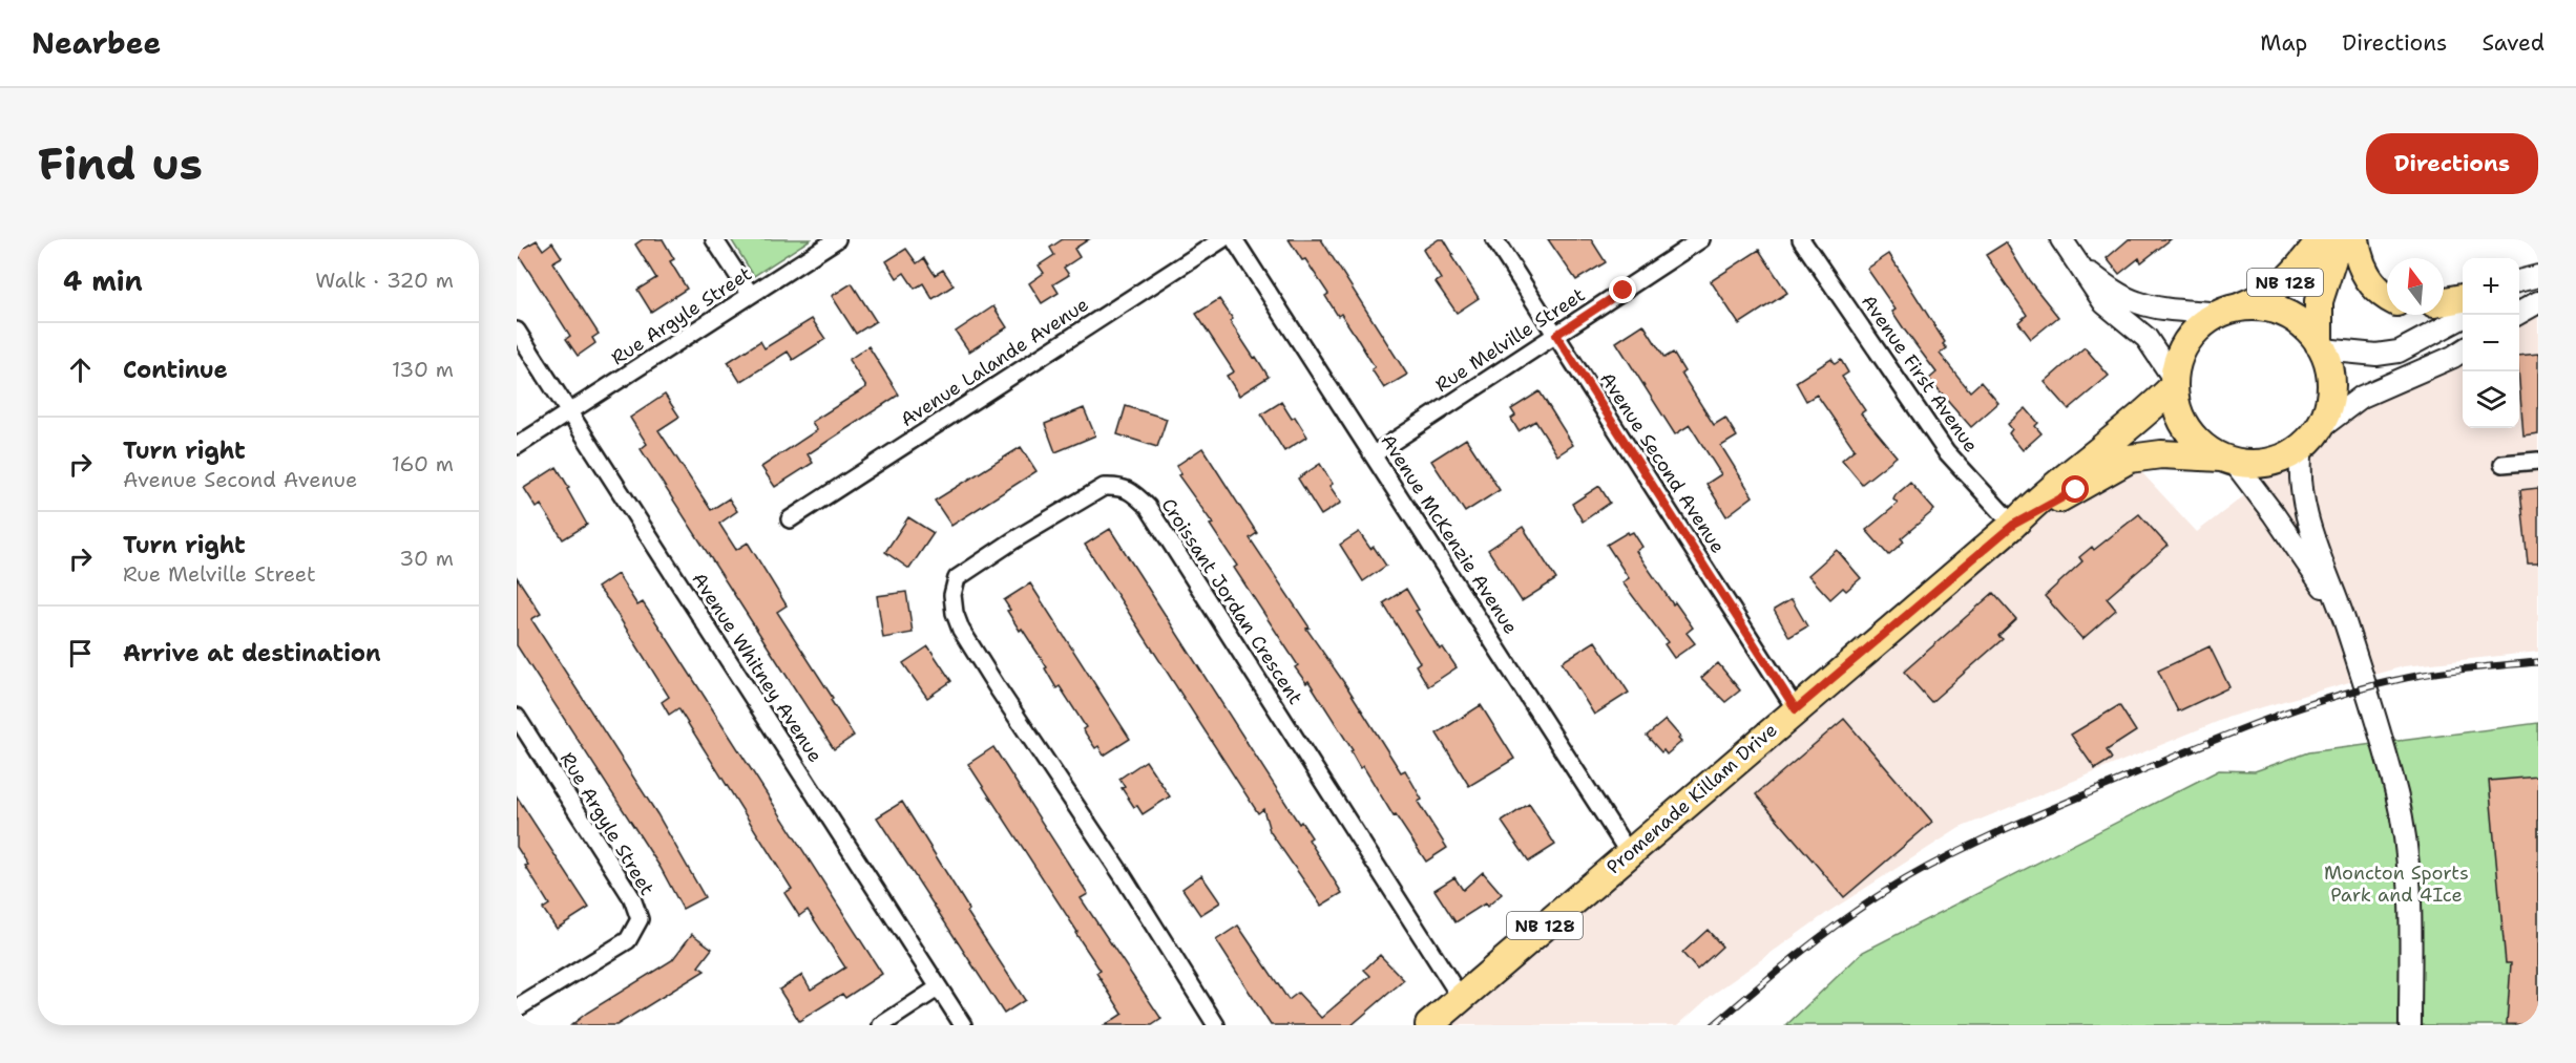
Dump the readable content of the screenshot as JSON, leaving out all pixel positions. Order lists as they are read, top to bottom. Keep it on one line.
{"streets":{"main road":["NB 128","Promenade Killam Drive"],"street":["Rue Argyle Street","Rue Melville Street","Avenue Lalande Avenue","Avenue First Avenue","Avenue Second Avenue","Avenue McKenzie Avenue","Croissant Jordan Crescent","Avenue Whitney Avenue"]},"crossings":[["NB 128","Promenade Killam Drive"],["Rue Argyle Street","Avenue Whitney Avenue"],["Rue Melville Street","Avenue Second Avenue"],["Rue Melville Street","Avenue McKenzie Avenue"],["Avenue First Avenue","Promenade Killam Drive"],["Avenue Second Avenue","Promenade Killam Drive"],["Avenue McKenzie Avenue","Promenade Killam Drive"],["Croissant Jordan Crescent","Promenade Killam Drive"]],"parks":["Moncton Sports Park and 4Ice"],"north":"top","page":{"header":"Nearbee","nav":["Map","Directions","Saved"],"buttons":"Directions","title":"Find us","heading":["4 min","Walk · 320 m"],"map_buttons":["+","−"],"list":[["Continue","130 m"],["Turn right","Avenue Second Avenue","160 m"],["Turn right","Rue Melville Street","30 m"],"Arrive at destination"]}}
